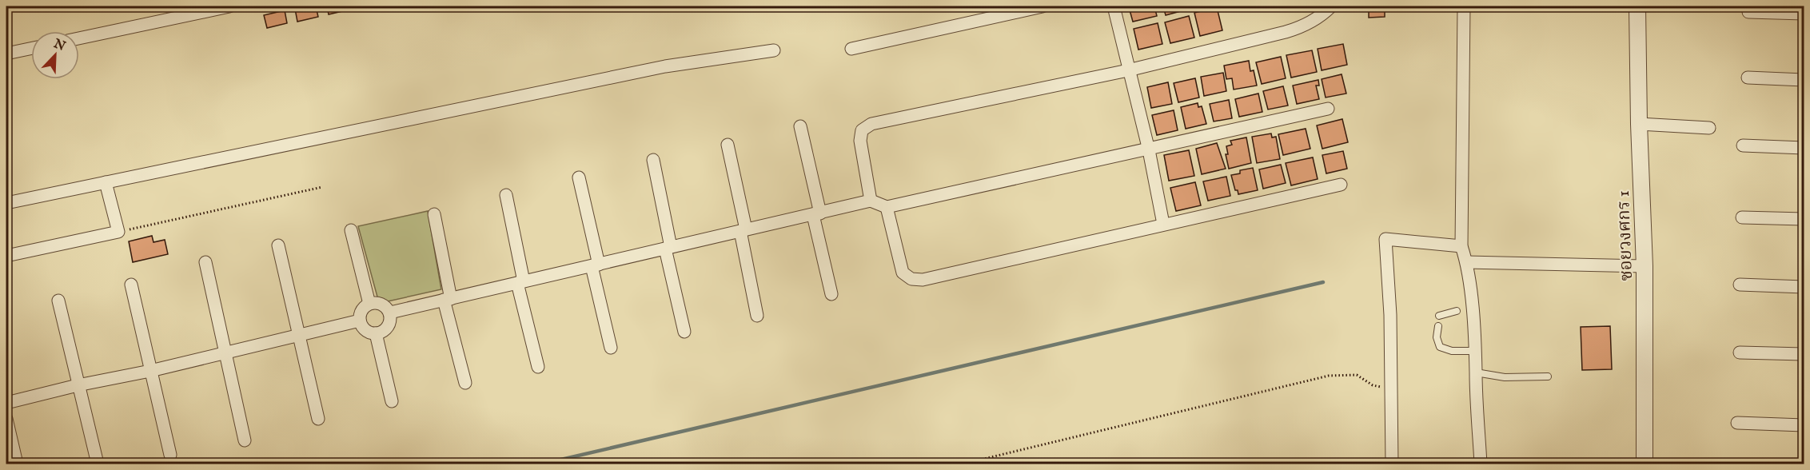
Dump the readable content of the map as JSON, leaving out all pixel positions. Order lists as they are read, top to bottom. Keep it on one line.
{"streets":{"street":["ซอยวงศกร 1"]},"north":"top right"}
